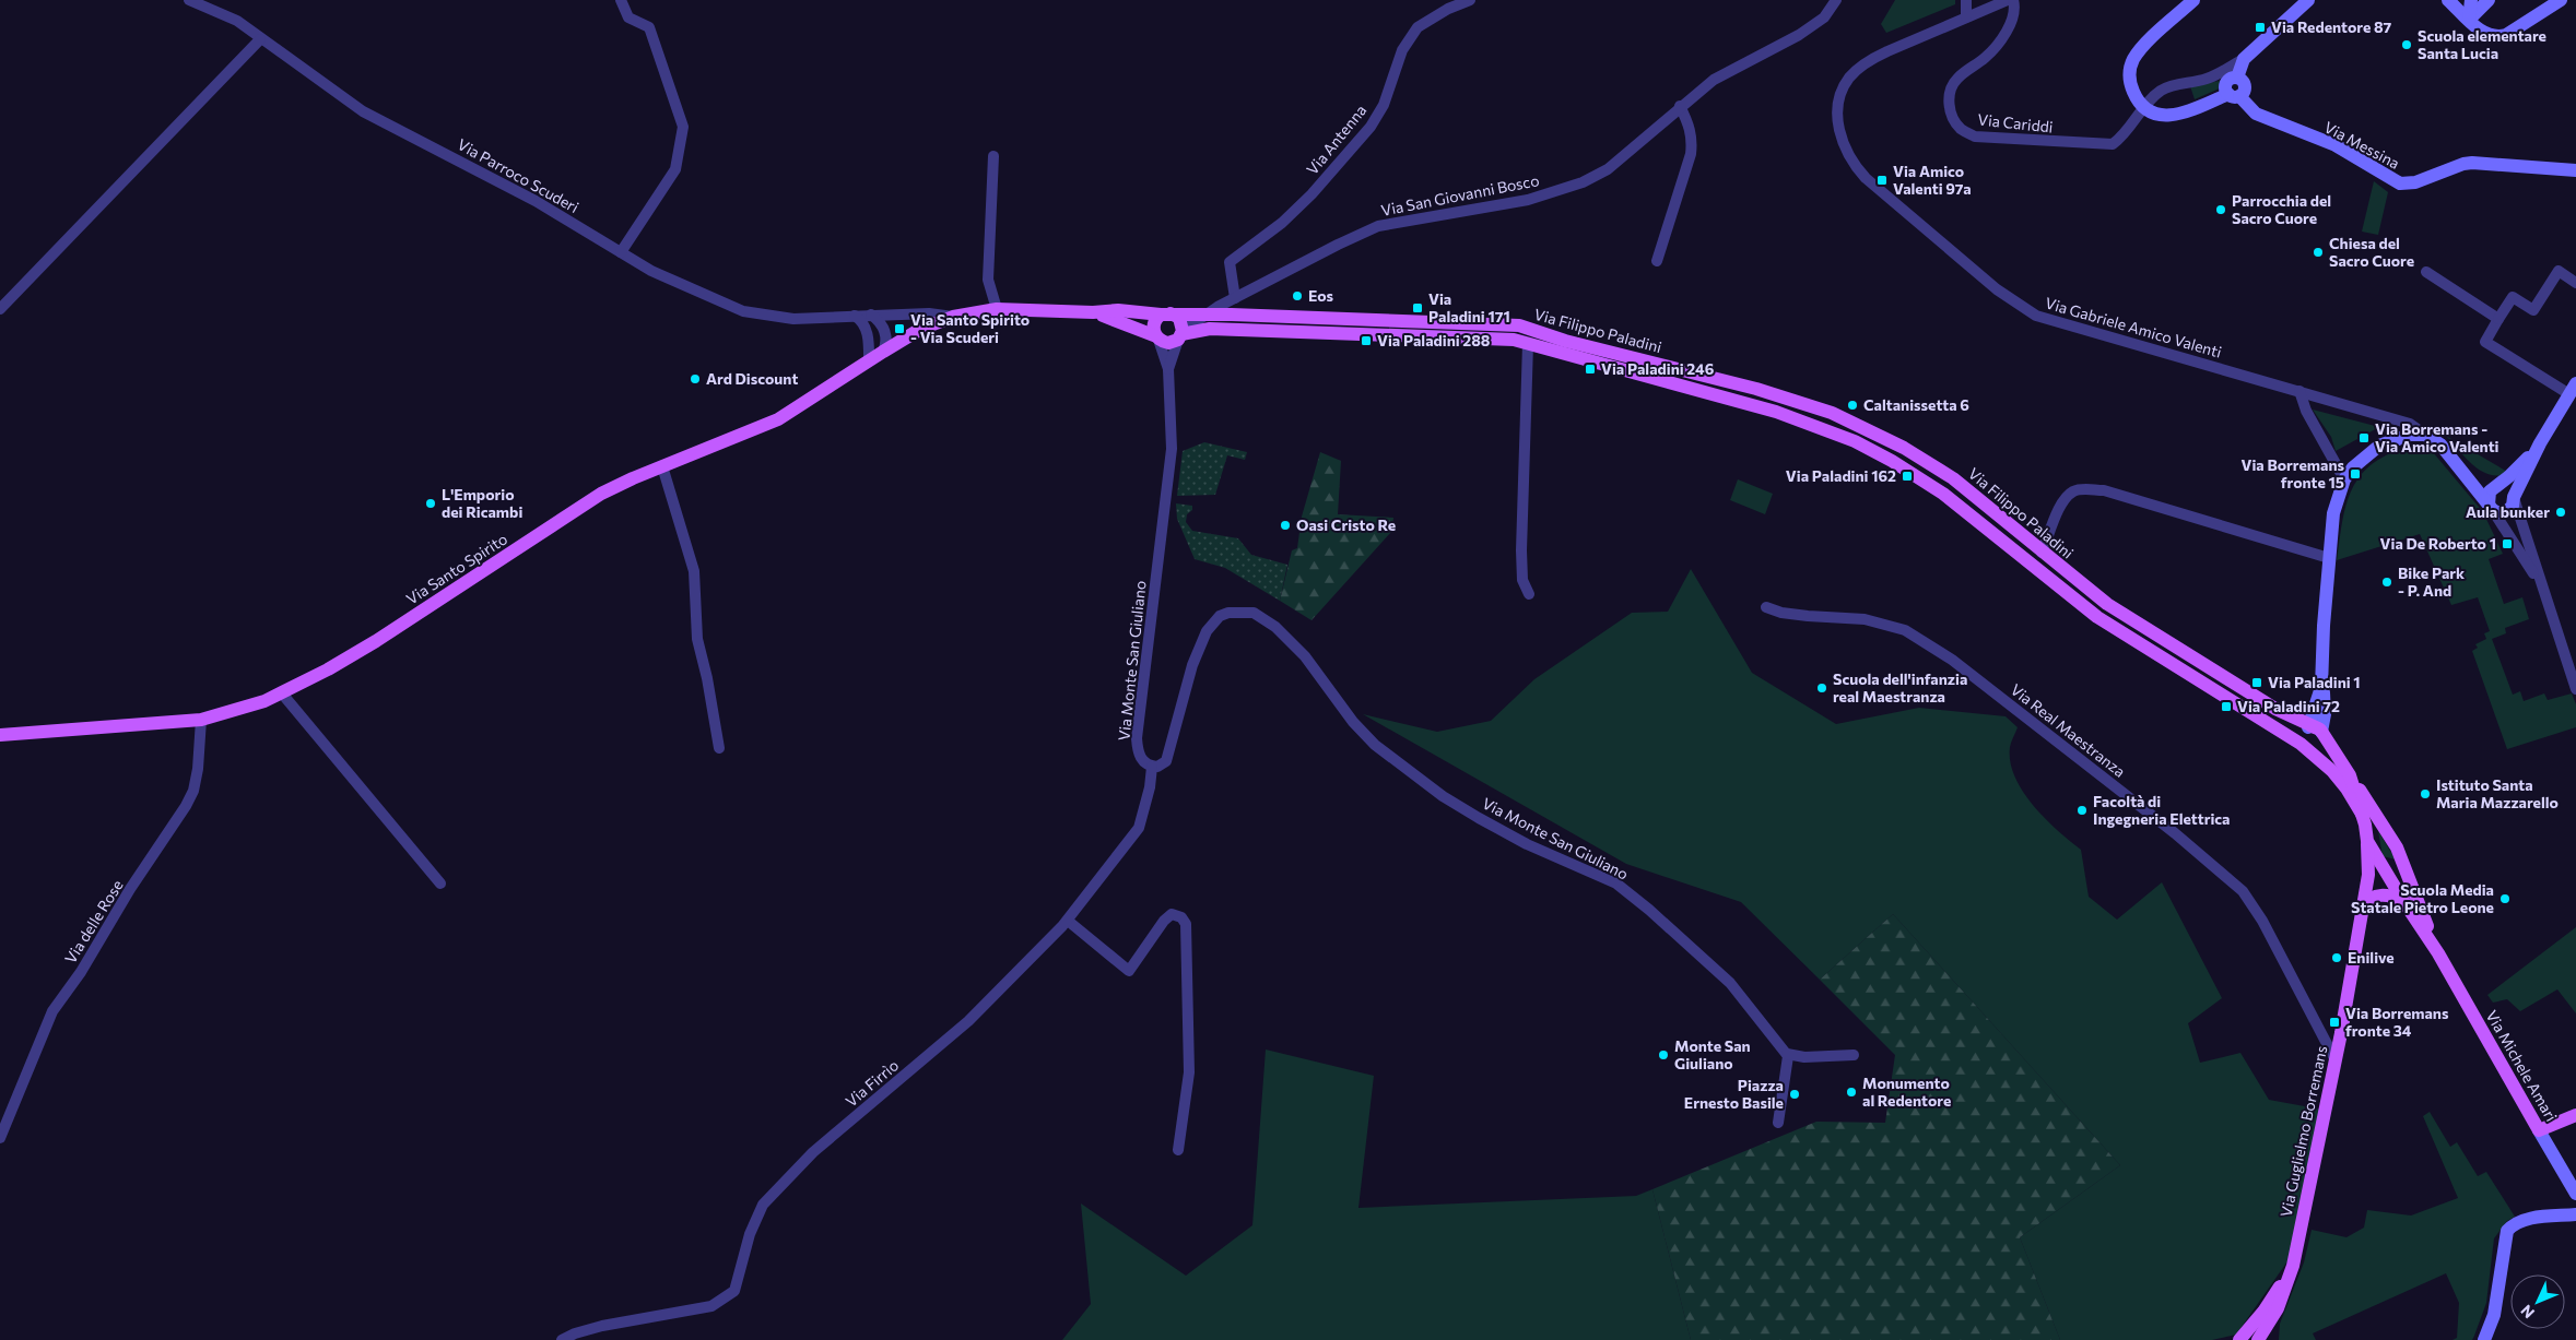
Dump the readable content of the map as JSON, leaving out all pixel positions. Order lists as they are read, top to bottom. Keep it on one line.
{"streets":{"main road":["Via Messina","Via Filippo Paladini","Via Santo Spirito","Via Michele Amari","Via Guglielmo Borremans"],"street":["Via Cariddi","Via Antenna","Via Parroco Scuderi","Via San Giovanni Bosco","Via Gabriele Amico Valenti","Via Monte San Giuliano","Via Real Maestranza","Via delle Rose","Via Firrìo"]},"crossings":[["Via Antenna","Via San Giovanni Bosco"],["Via Parroco Scuderi","Via Santo Spirito"],["Via San Giovanni Bosco","Via Filippo Paladini"],["Via Filippo Paladini","Via Santo Spirito"],["Via Filippo Paladini","Via Guglielmo Borremans"],["Via Santo Spirito","Via delle Rose"],["Via Monte San Giuliano","Via Firrìo"],["Via Real Maestranza","Via Guglielmo Borremans"]],"places":{"transit":["Via Redentore 87","Via Amico Valenti 97a","Via Paladini 171","Via Santo Spirito - Via Scuderi","Via Paladini 288","Via Paladini 246","Via Borremans - Via Amico Valenti","Via Borremans fronte 15","Via Paladini 162","Via De Roberto 1","Via Paladini 1","Via Paladini 72","Via Borremans fronte 34"],"other":["Scuola elementare Santa Lucia","Parrocchia del Sacro Cuore","Chiesa del Sacro Cuore","Eos","Ard Discount","Caltanissetta 6","L'Emporio dei Ricambi","Aula bunker","Oasi Cristo Re","Bike Park - P. And","Scuola dell'infanzia real Maestranza","Istituto Santa Maria Mazzarello","Facoltà di Ingegneria Elettrica","Scuola Media Statale Pietro Leone","Enilive","Monte San Giuliano","Monumento al Redentore","Piazza Ernesto Basile"]},"north":"bottom left"}
